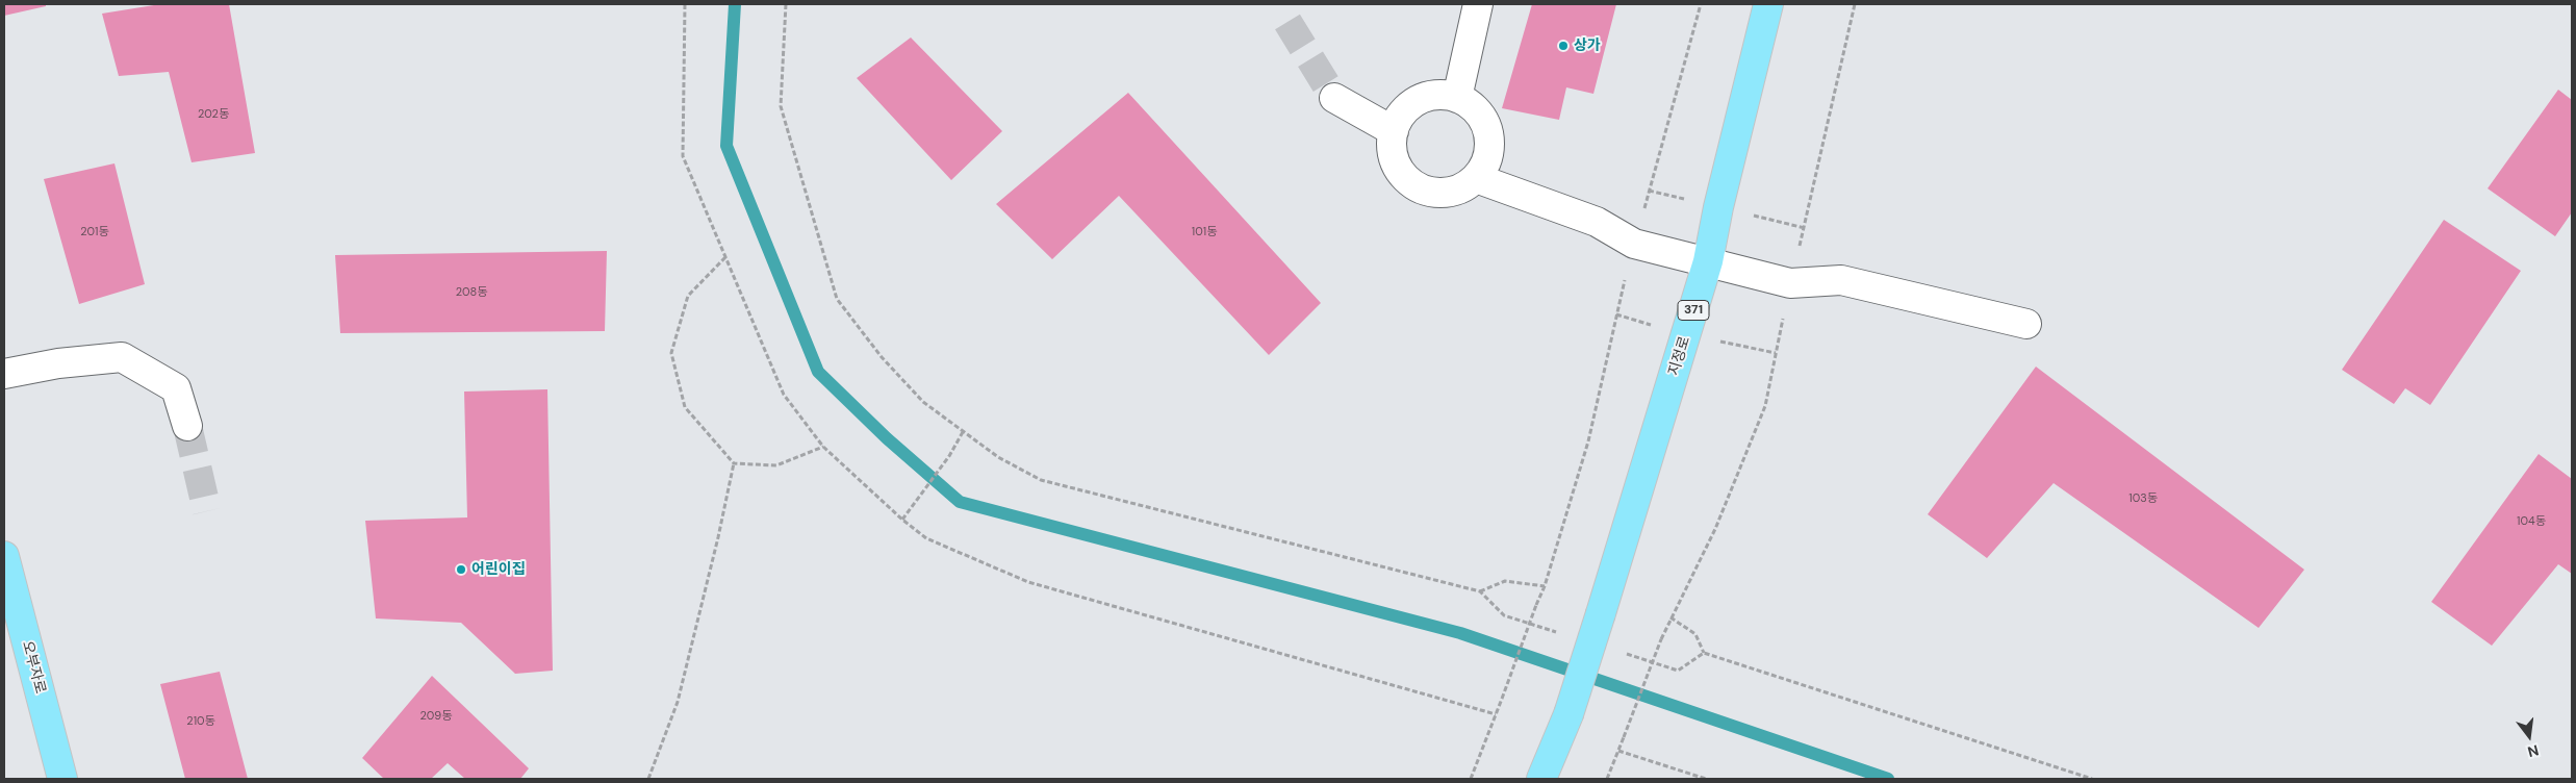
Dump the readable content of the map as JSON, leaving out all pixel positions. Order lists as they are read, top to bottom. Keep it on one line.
{"streets":{"main road":["371","지정로","오부자로"]},"places":["상가","어린이집"],"house_numbers":["202동","201동","101동","208동","103동","104동","209동","210동"],"north":"bottom"}
